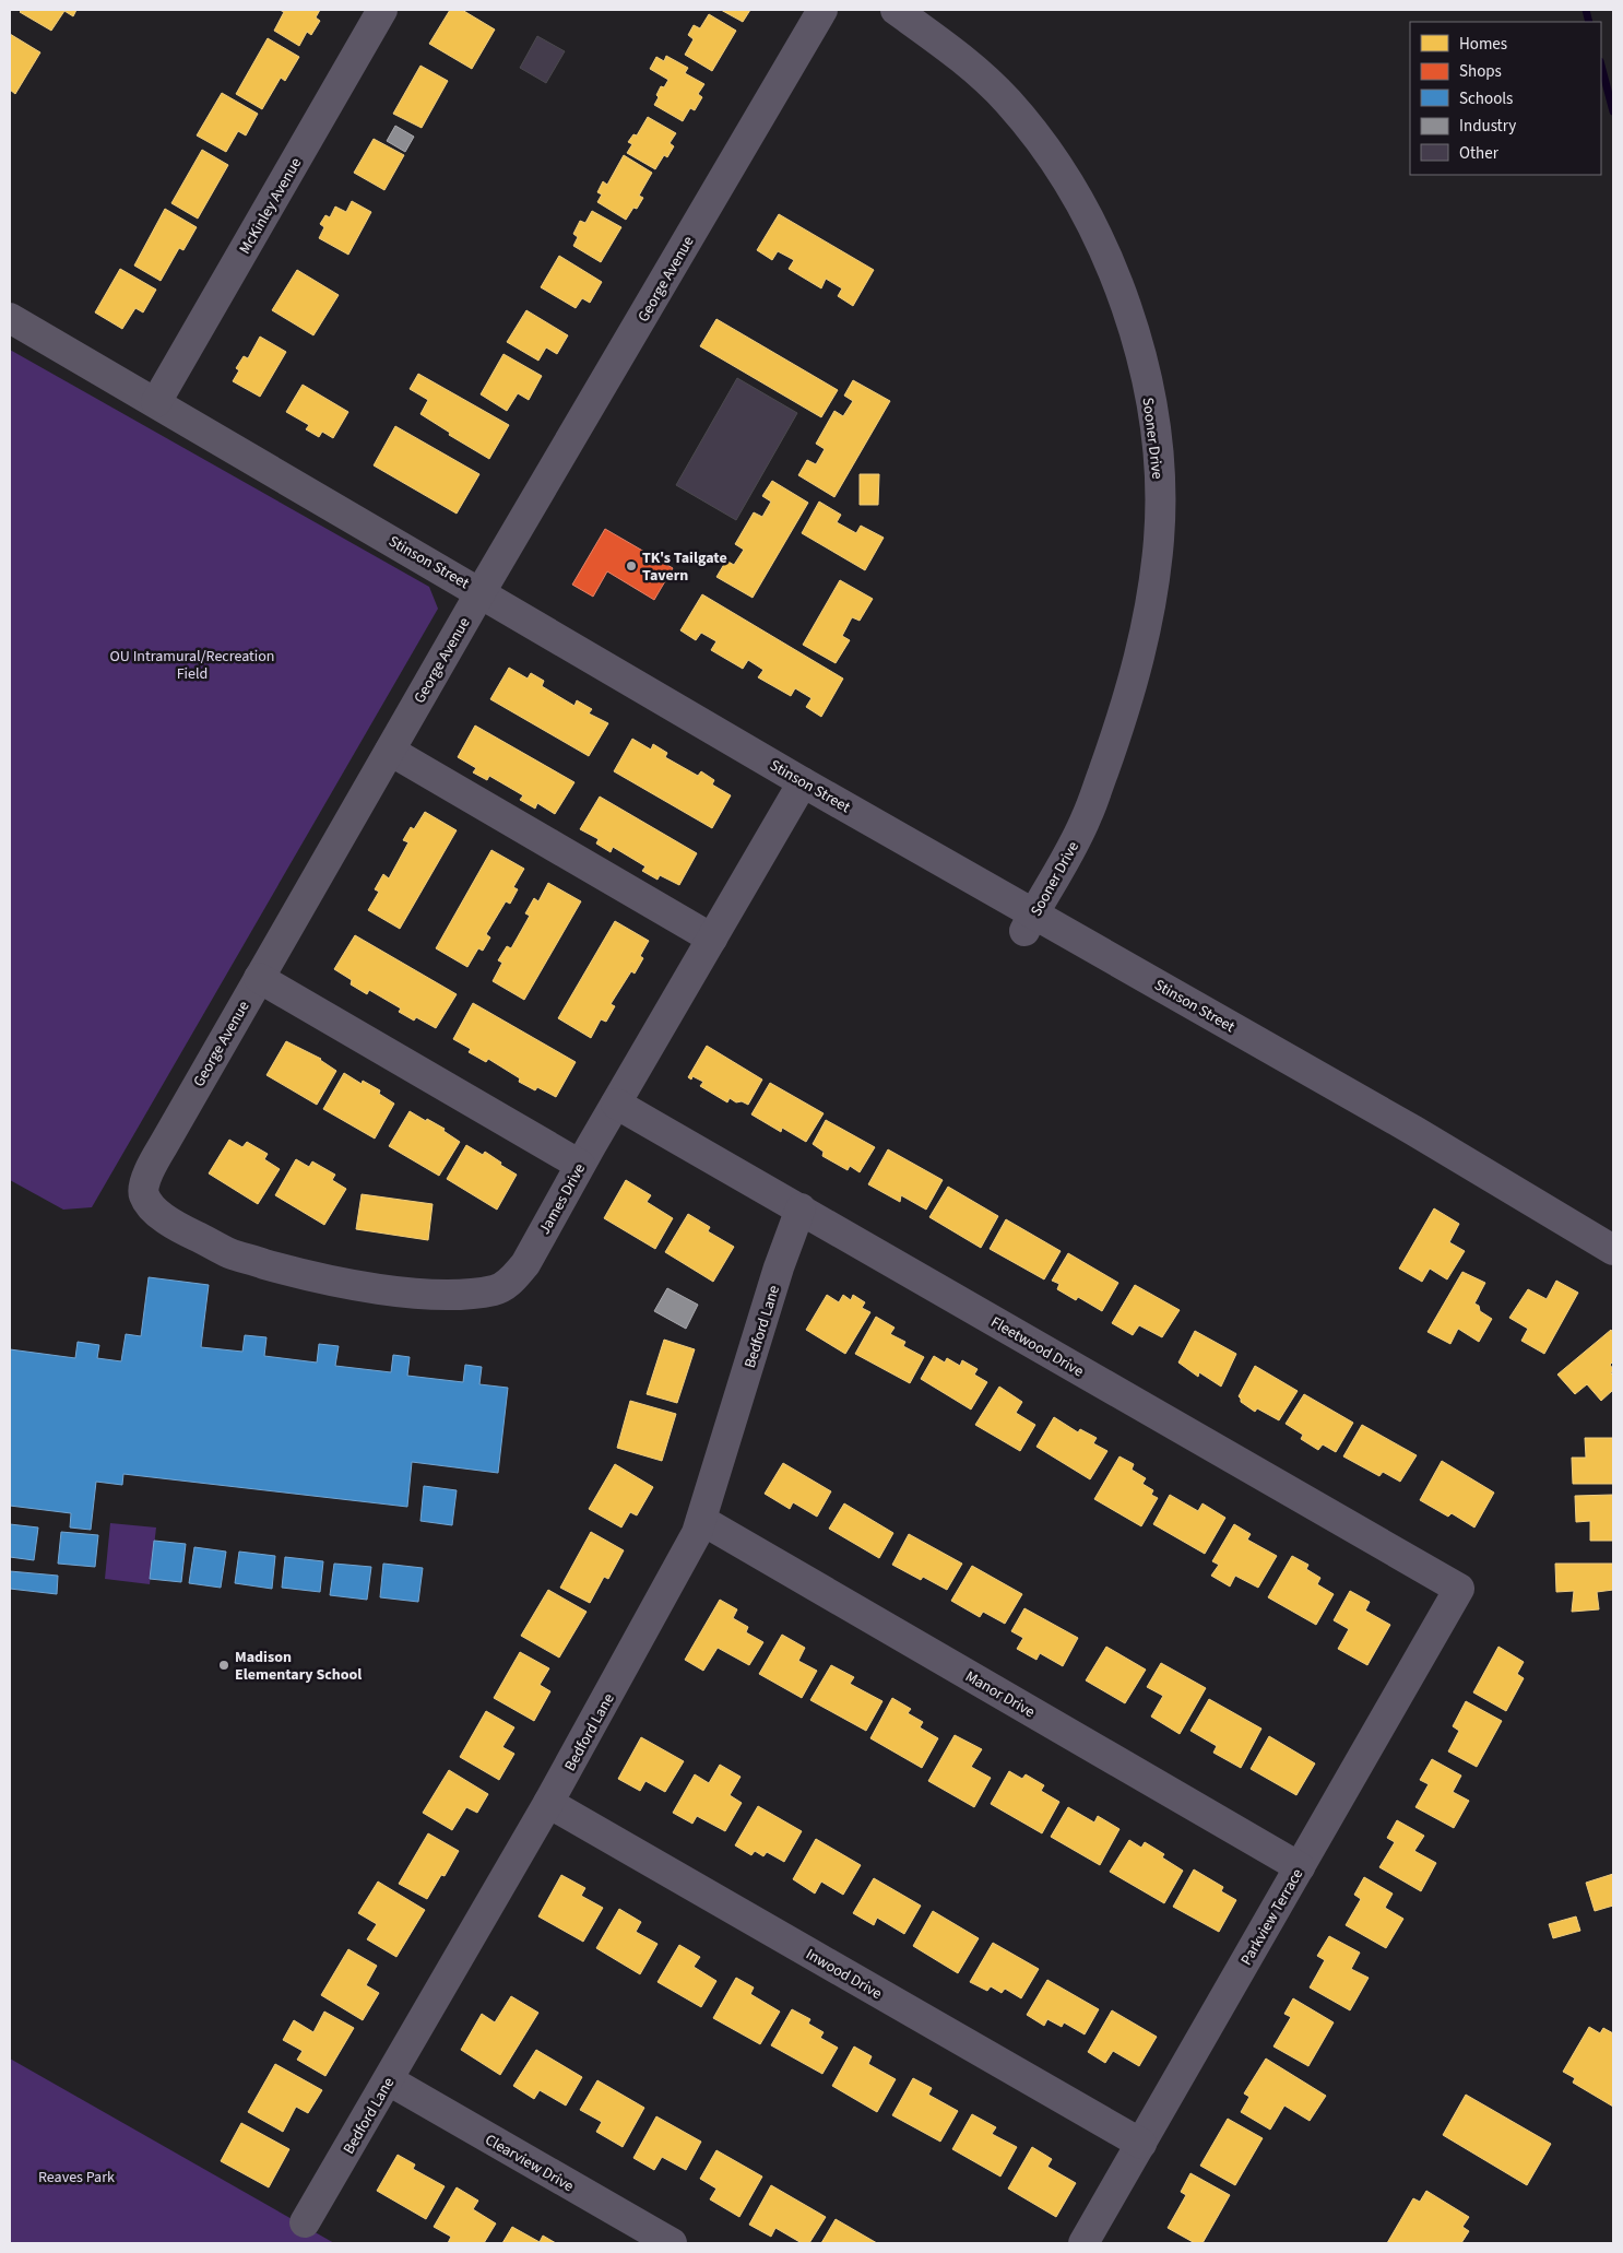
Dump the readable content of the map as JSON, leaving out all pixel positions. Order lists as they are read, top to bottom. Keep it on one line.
{"streets":{"street":["McKinley Avenue","George Avenue","Sooner Drive","Stinson Street","James Drive","Bedford Lane","Fleetwood Drive","Manor Drive","Parkview Terrace","Inwood Drive","Clearview Drive"]},"crossings":[["McKinley Avenue","Stinson Street"],["George Avenue","Stinson Street"],["George Avenue","James Drive"],["Sooner Drive","Stinson Street"],["Stinson Street","James Drive"],["James Drive","Fleetwood Drive"],["Bedford Lane","Fleetwood Drive"],["Bedford Lane","Manor Drive"],["Bedford Lane","Inwood Drive"],["Bedford Lane","Clearview Drive"],["Fleetwood Drive","Parkview Terrace"],["Manor Drive","Parkview Terrace"],["Parkview Terrace","Inwood Drive"]],"parks":["OU Intramural/Recreation Field","Reaves Park"],"places":["TK's Tailgate Tavern","Madison Elementary School"],"legend":["Homes","Shops","Schools","Industry","Other"]}
